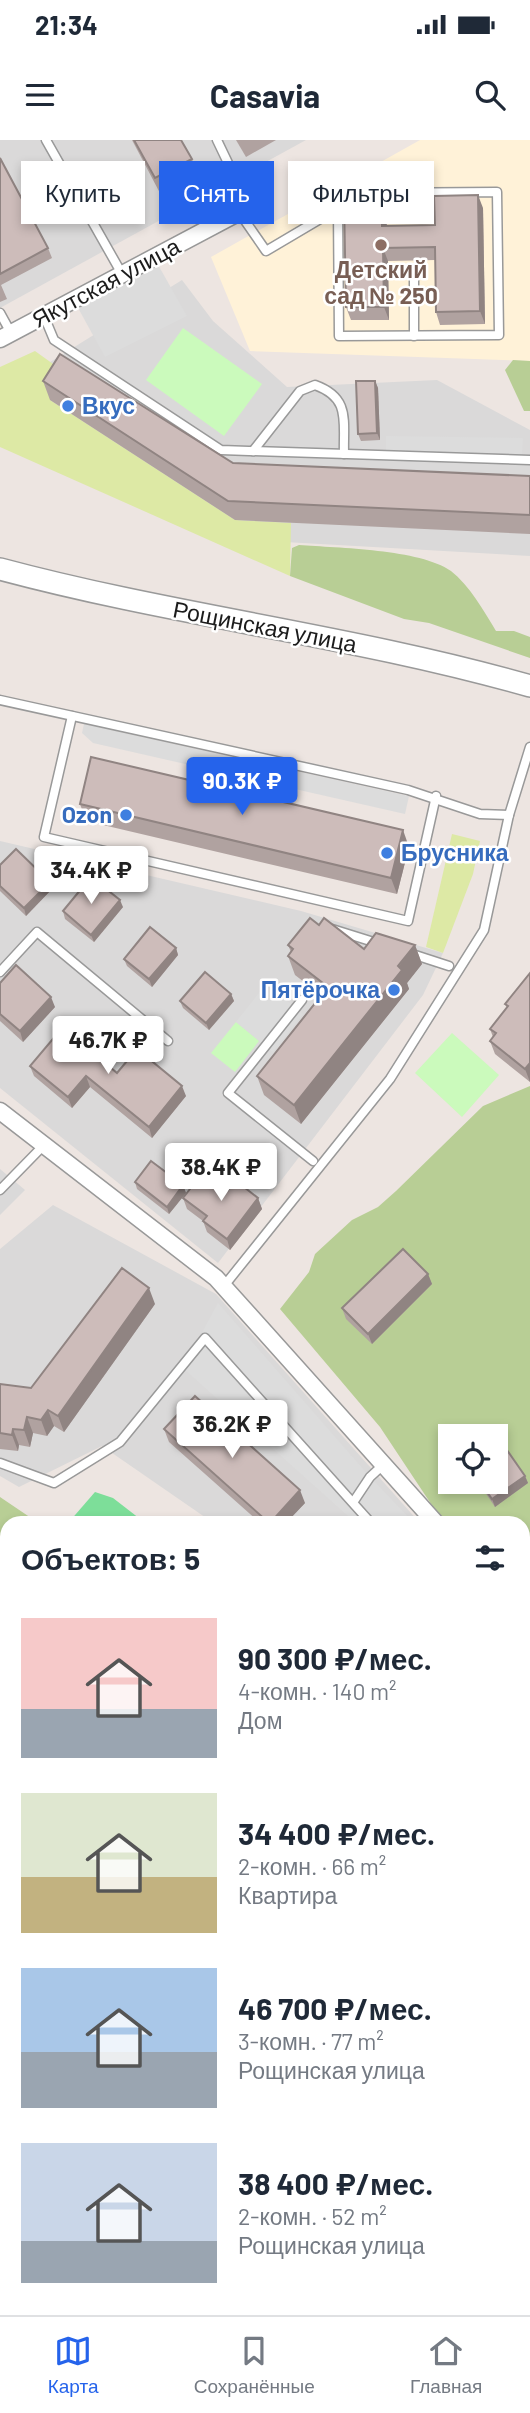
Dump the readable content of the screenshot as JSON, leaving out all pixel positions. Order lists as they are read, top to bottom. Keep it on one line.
{"streets":{"street":["Якутская улица","Рощинская улица"]},"places":["Детский сад № 250","Вкус","Ozon","Брусника","Пятёрочка"],"page":{"status":"21:34","header":"Casavia","chip":["Купить","Снять","Фильтры"],"price":["90.3K ₽","34.4K ₽","46.7K ₽","38.4K ₽","36.2K ₽"],"heading":"Объектов: 5","list":[{"name":"90 300 ₽/мес.","note":"4-комн. · 140 m² · Дом"},{"name":"34 400 ₽/мес.","note":"2-комн. · 66 m² · Квартира"},{"name":"46 700 ₽/мес.","note":"3-комн. · 77 m² · Рощинская улица"},{"name":"38 400 ₽/мес.","note":"2-комн. · 52 m² · Рощинская улица"}],"tabs":["Карта","Сохранённые","Главная"]}}
